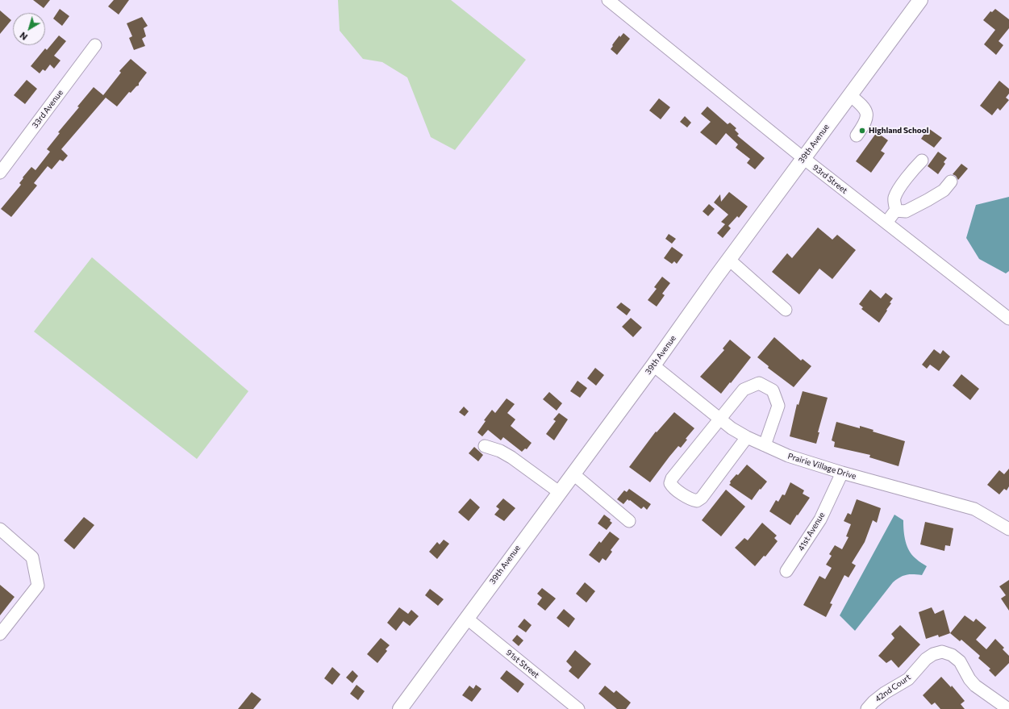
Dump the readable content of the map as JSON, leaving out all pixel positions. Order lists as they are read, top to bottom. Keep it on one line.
{"streets":{"main road":["39th Avenue"],"street":["33rd Avenue","93rd Street","Prairie Village Drive","41st Avenue","91st Street","42nd Court"]},"crossings":[["39th Avenue","93rd Street"],["39th Avenue","Prairie Village Drive"],["39th Avenue","91st Street"],["Prairie Village Drive","41st Avenue"]],"places":["Highland School"],"north":"bottom left"}
